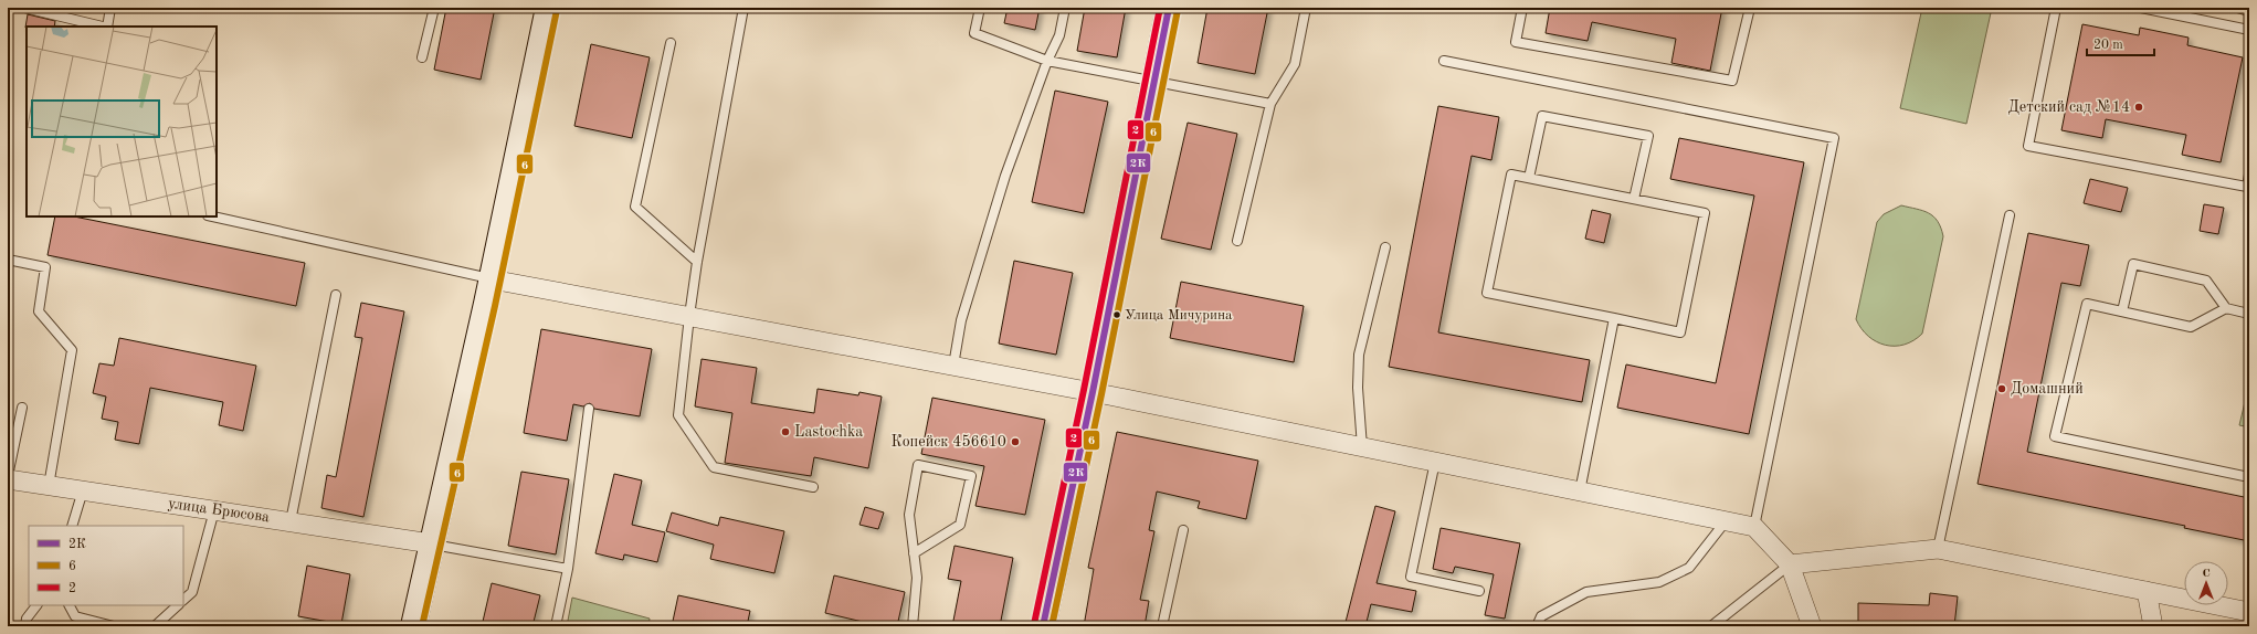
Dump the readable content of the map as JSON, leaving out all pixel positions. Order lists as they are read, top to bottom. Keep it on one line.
{"streets":{"street":["улица Брюсова"]},"places":["Детский сад №14","Улица Мичурина","Домашний","Lastochka","Копейск 456610"],"lines":["transit line 2К","transit line 2","transit line 6"],"legend":["2К","6","2"],"scale_bar":"20 m","north":"top"}
